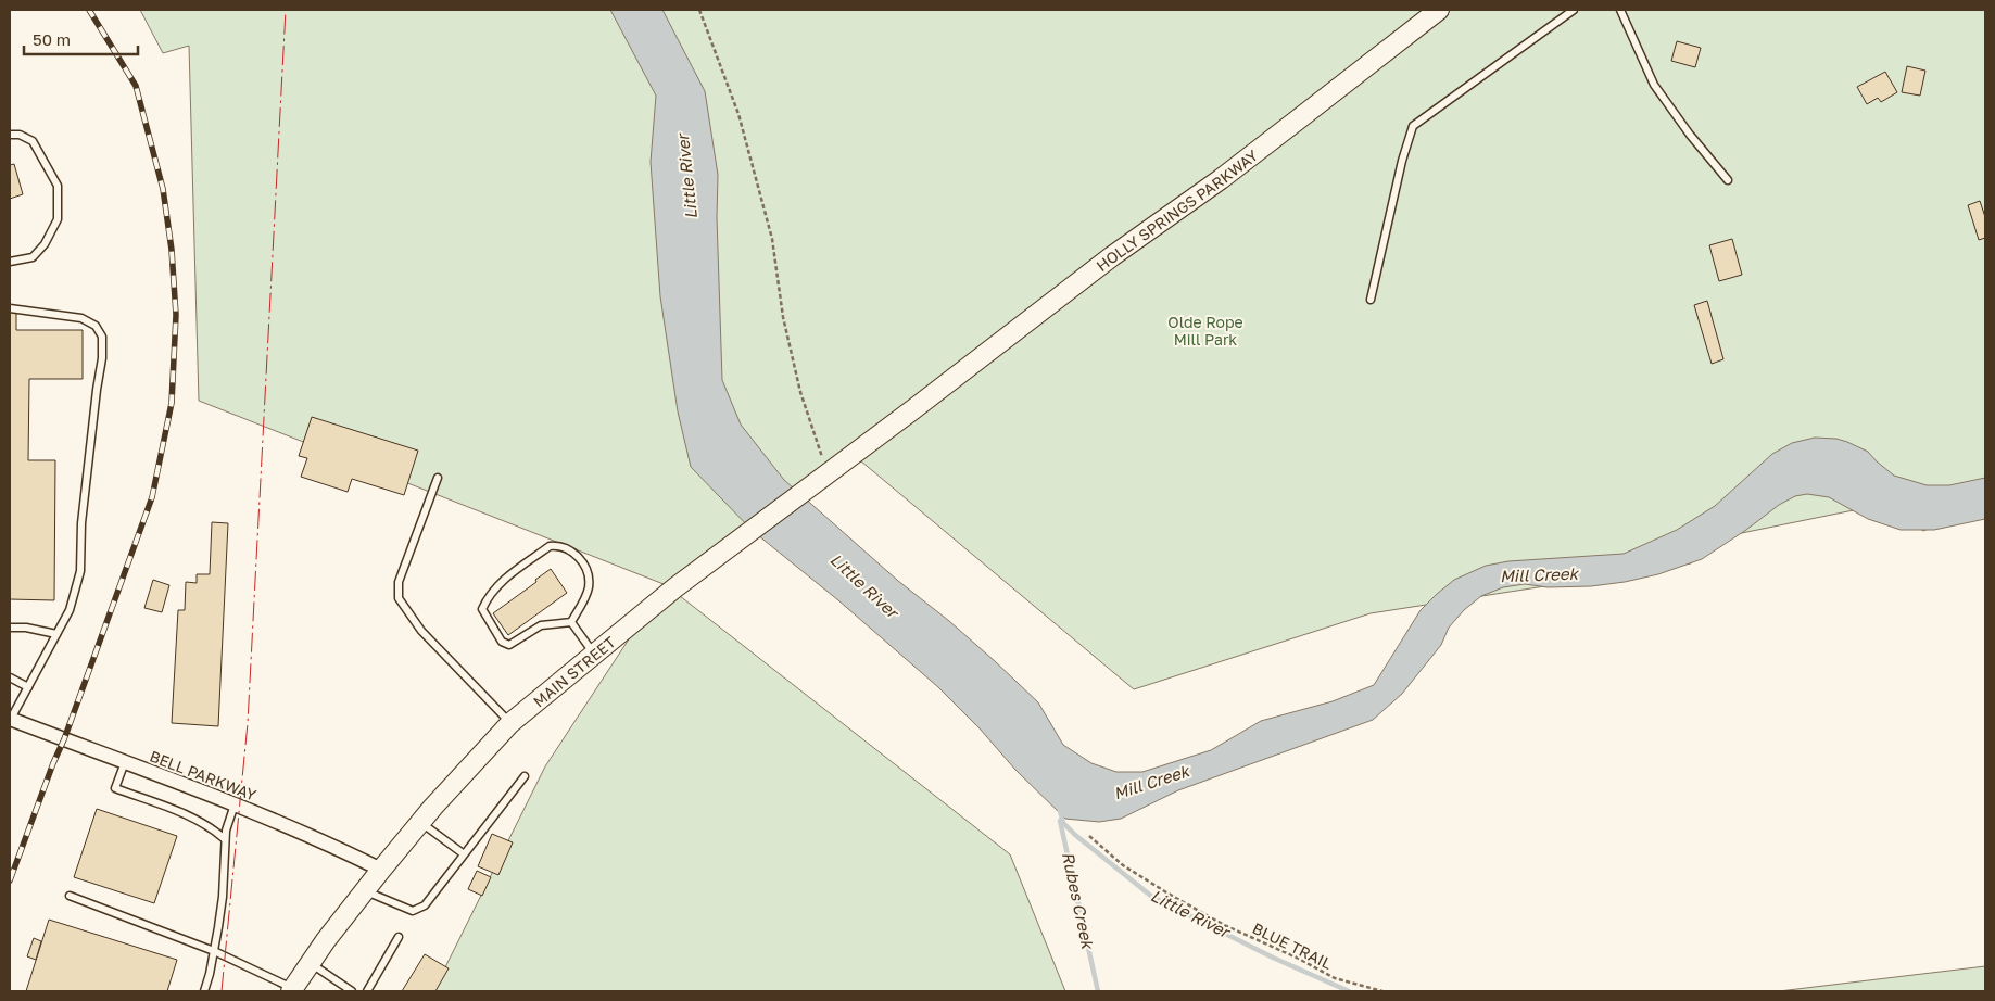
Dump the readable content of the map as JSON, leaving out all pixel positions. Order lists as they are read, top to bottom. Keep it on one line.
{"streets":{"main road":["HOLLY SPRINGS PARKWAY","MAIN STREET"],"street":["BELL PARKWAY"],"path":["BLUE TRAIL"]},"crossings":[["HOLLY SPRINGS PARKWAY","MAIN STREET"],["MAIN STREET","BELL PARKWAY"]],"water":["Little River","Mill Creek","Rubes Creek"],"parks":["Olde Rope Mill Park"],"scale_bar":"50 m"}
